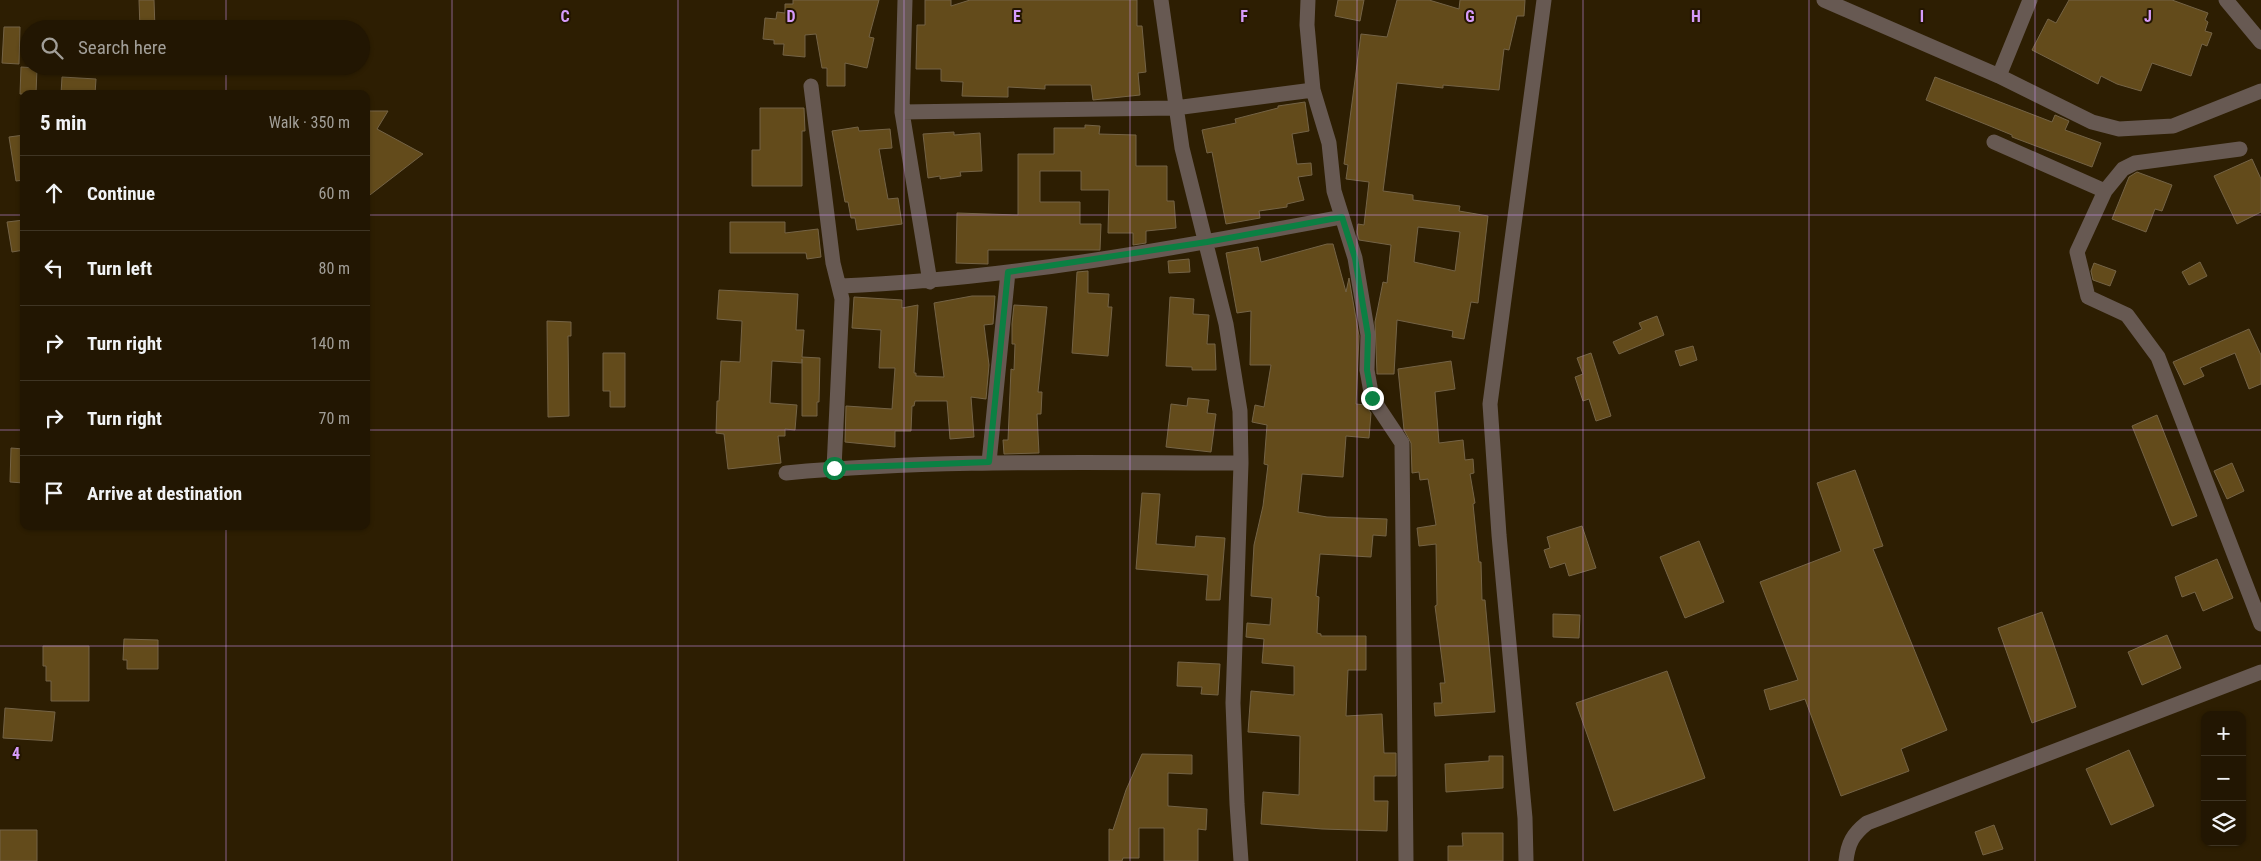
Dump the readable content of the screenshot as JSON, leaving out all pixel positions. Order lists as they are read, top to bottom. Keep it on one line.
{"page":{"search":"Search here","heading":["5 min","Walk · 350 m"],"list":[["Continue","60 m"],["Turn left","80 m"],["Turn right","140 m"],["Turn right","70 m"],"Arrive at destination"],"map_buttons":["+","−"]},"grid":{"columns":["C","D","E","F","G","H","I","J"],"rows":["4"]}}
